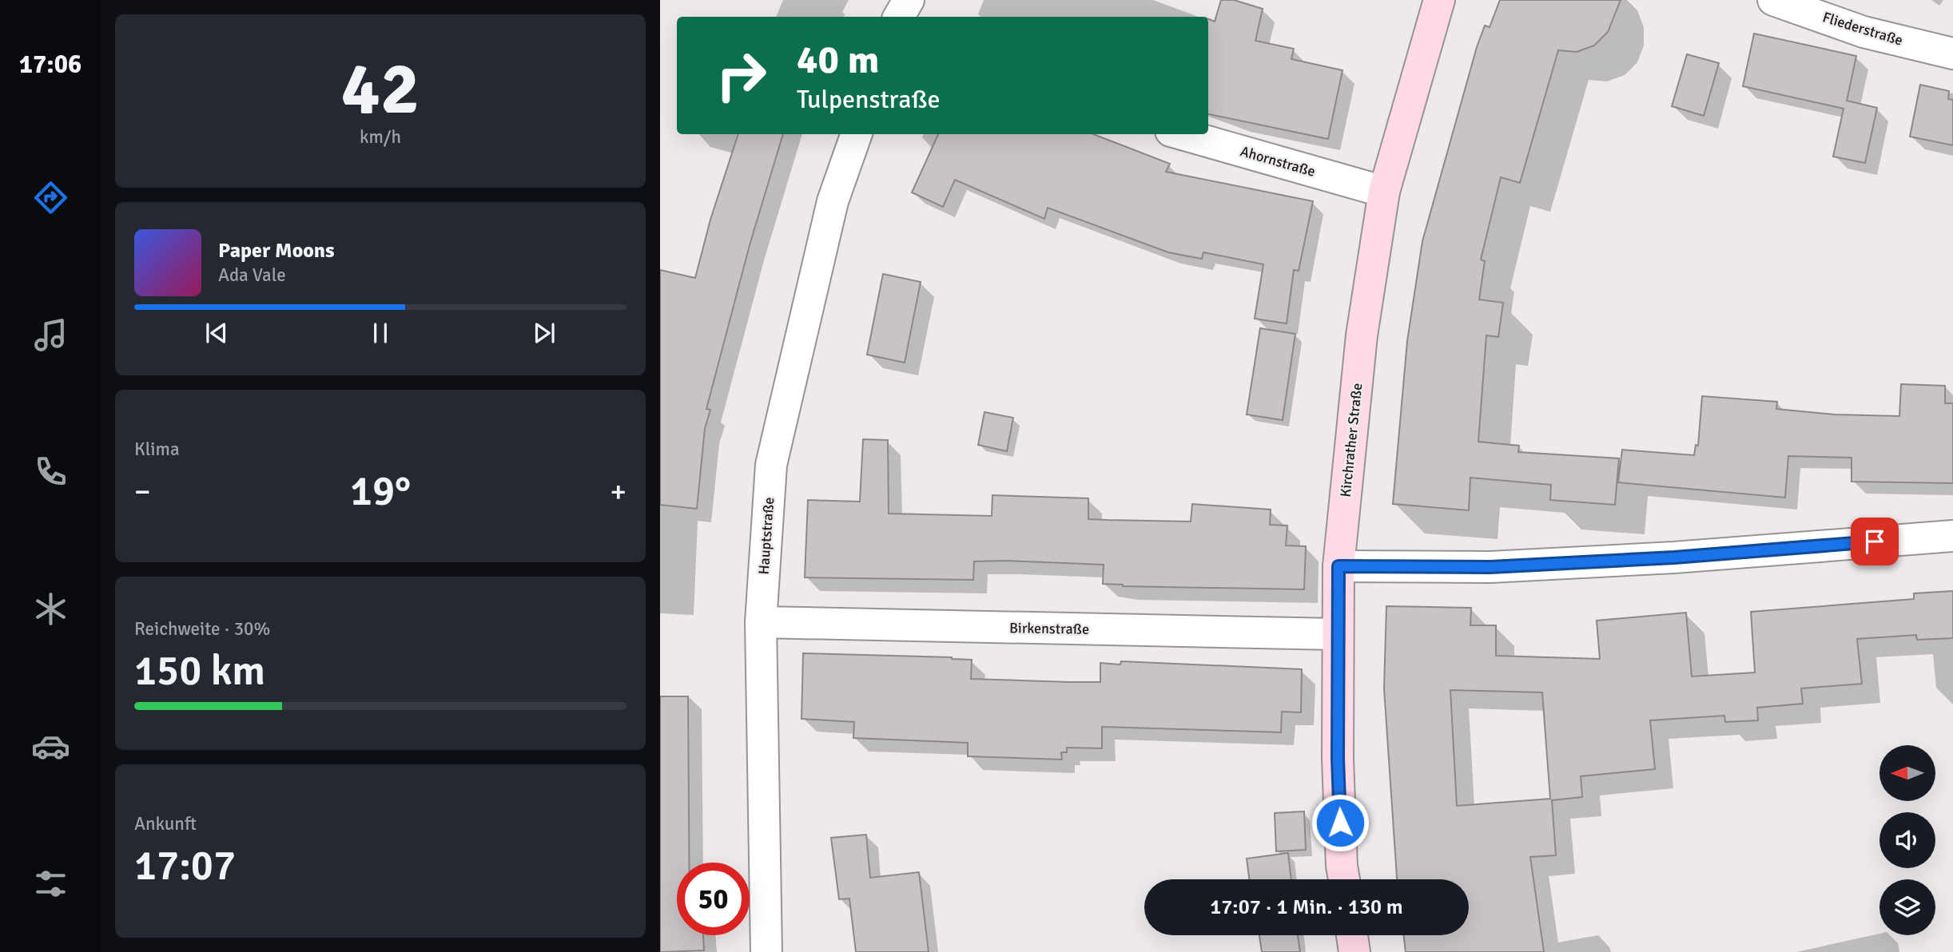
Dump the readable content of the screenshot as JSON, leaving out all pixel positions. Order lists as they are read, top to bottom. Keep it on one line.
{"streets":{"main road":["Kirchrather Straße"],"street":["Fliederstraße","Ahornstraße","Hauptstraße","Birkenstraße"]},"crossings":[["Ahornstraße","Kirchrather Straße"],["Kirchrather Straße","Birkenstraße"],["Hauptstraße","Birkenstraße"]],"north":"left","page":{"tabs":"17:06","tile":[["42","km/h"],"Klima",["Reichweite · 30%","150 km"],["Ankunft","17:07"]],"turn":["40 m","Tulpenstraße"],"song":["Paper Moons","Ada Vale"],"heat":["−","19°","+"],"limit":"50","trip":"17:07 · 1 Min. · 130 m"}}
